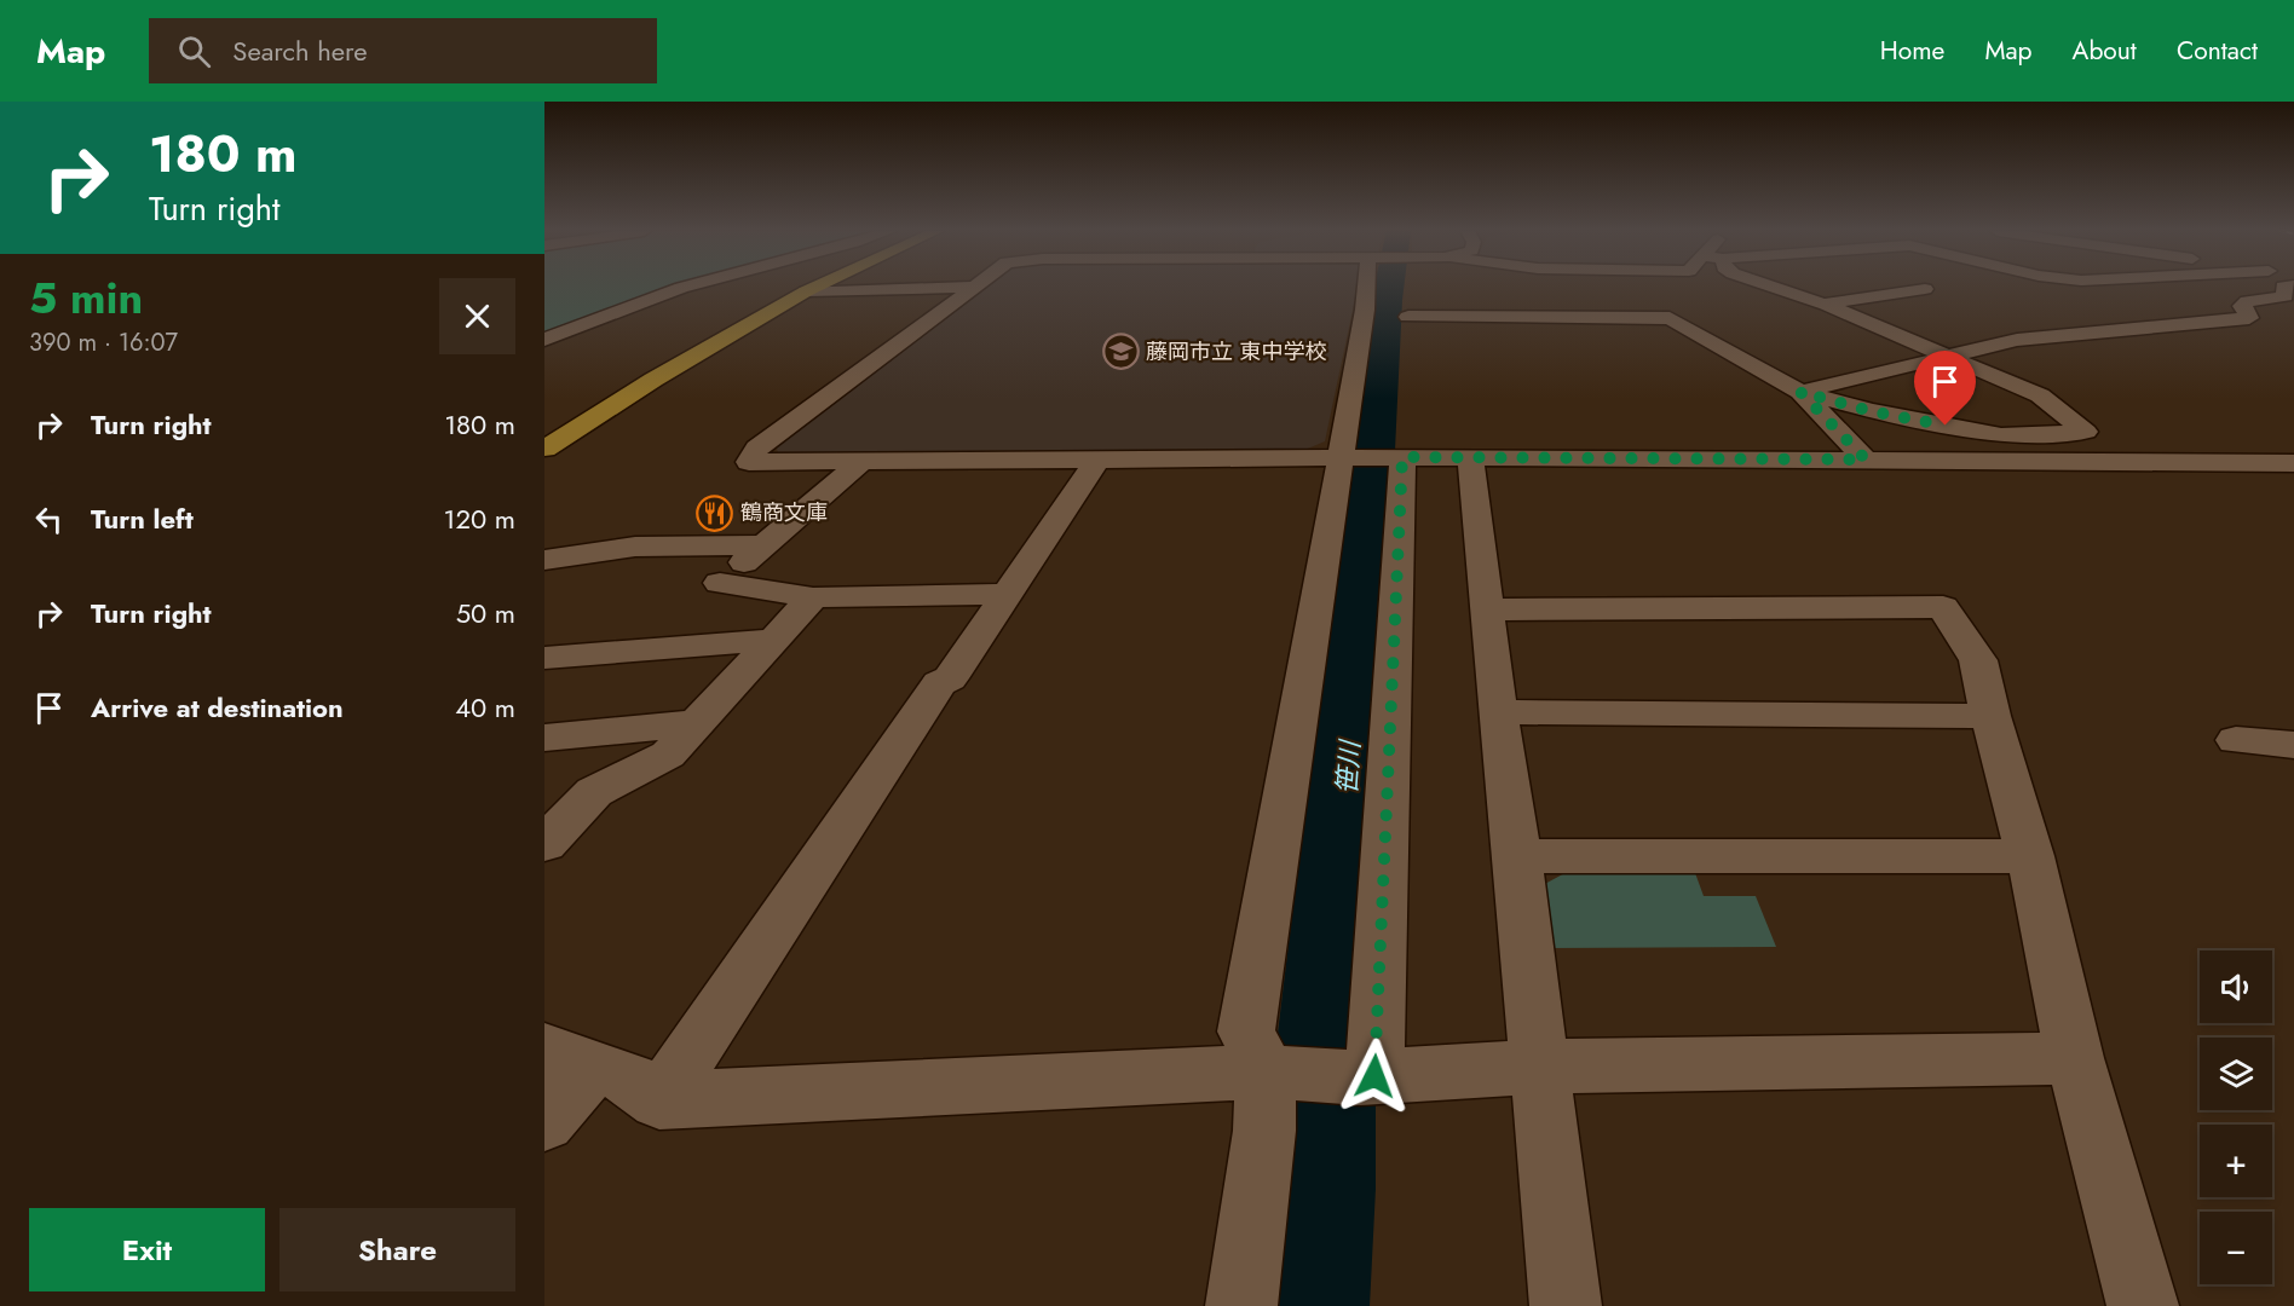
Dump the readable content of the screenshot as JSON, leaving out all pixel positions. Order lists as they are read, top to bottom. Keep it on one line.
{"water":["笹川"],"places":{"school or university":["藤岡市立 東中学校"],"restaurant":["鶴商文庫"]},"page":{"header":"Map","search":"Search here","nav":["Home","Map","About","Contact"],"turn":["180 m","Turn right"],"heading":["5 min","390 m · 16:07"],"list":[{"name":"Turn right","value":"180 m"},{"name":"Turn left","value":"120 m"},{"name":"Turn right","value":"50 m"},{"name":"Arrive at destination","value":"40 m"}],"map_buttons":["+","−"],"buttons":["Exit","Share"]}}
